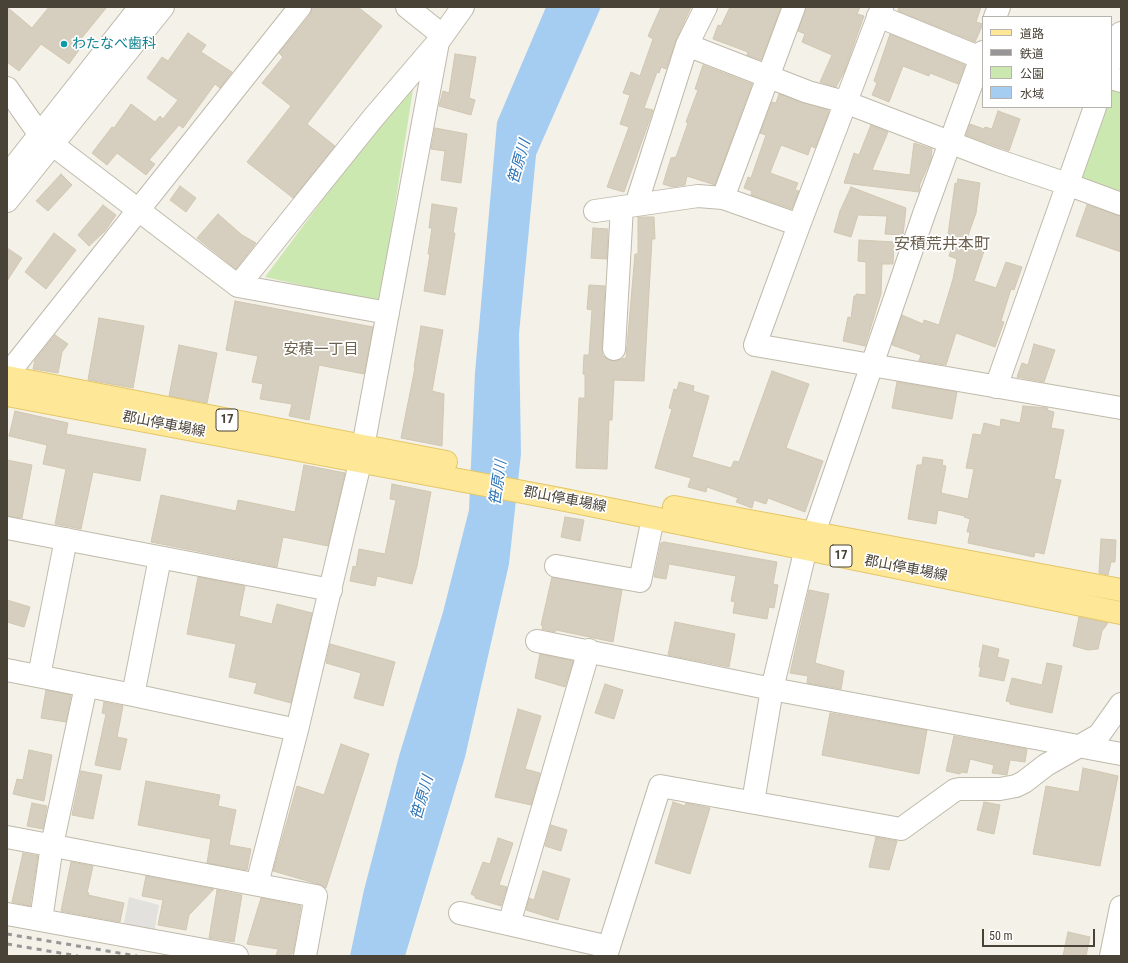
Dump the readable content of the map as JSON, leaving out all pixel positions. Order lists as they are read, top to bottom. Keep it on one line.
{"streets":{"main road":["17","郡山停車場線"]},"districts":["安積荒井本町","安積一丁目"],"water":["笹原川"],"places":["わたなべ歯科"],"legend":["道路","鉄道","公園","水域"],"scale_bar":"50 m"}
